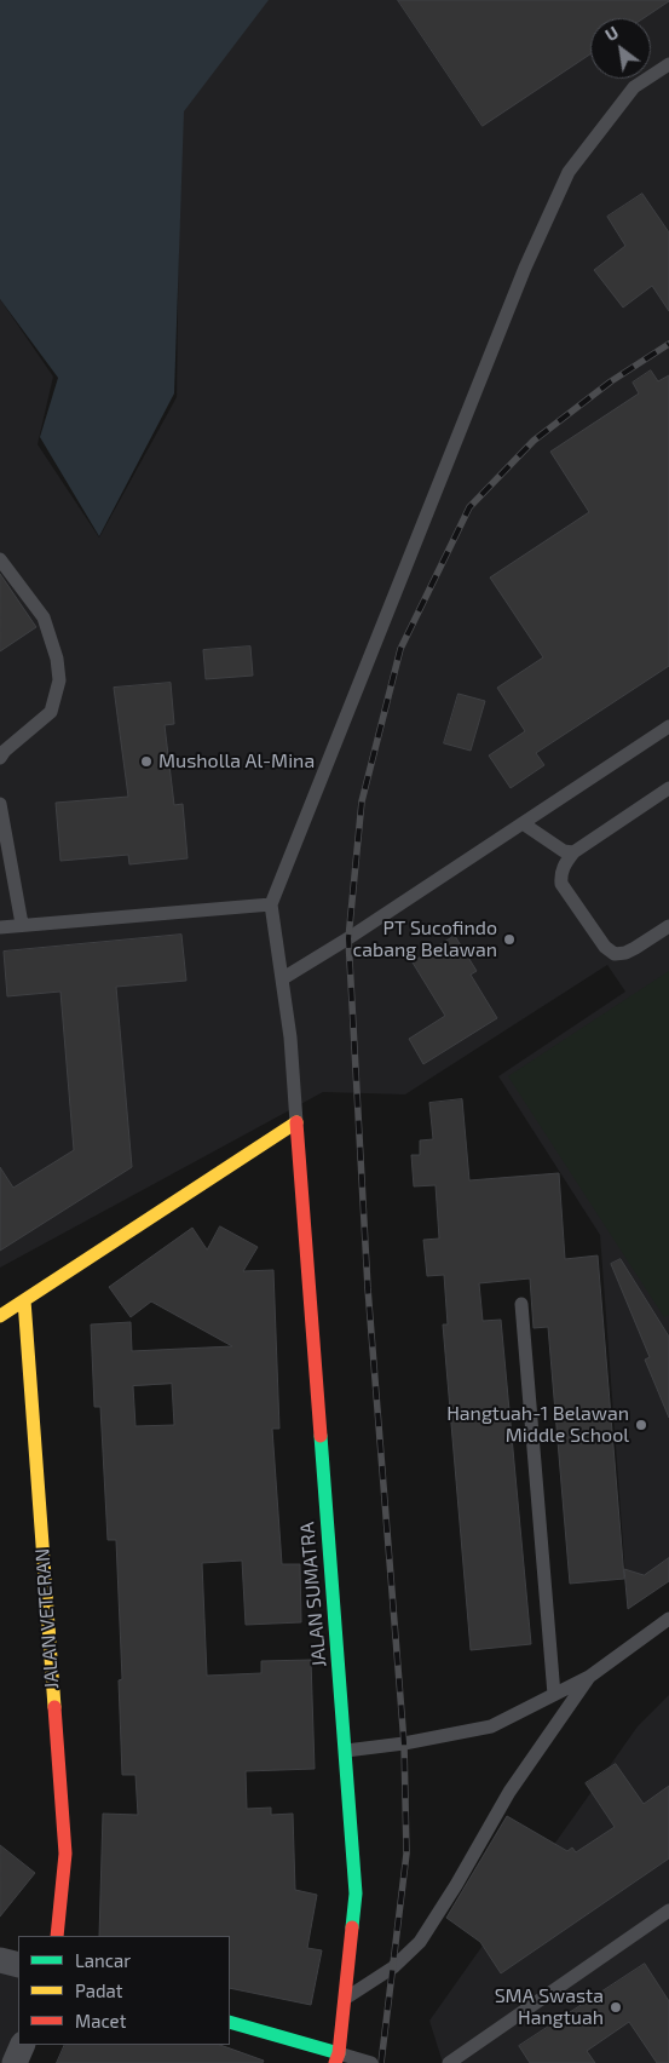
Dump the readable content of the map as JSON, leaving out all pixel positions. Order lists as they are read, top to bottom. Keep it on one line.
{"streets":{"main road":["JALAN SUMATRA","JALAN VETERAN"]},"places":["Musholla Al-Mina","PT Sucofindo cabang Belawan","Hangtuah-1 Belawan Middle School","SMA Swasta Hangtuah"],"legend":["Lancar","Padat","Macet"],"north":"top left"}
